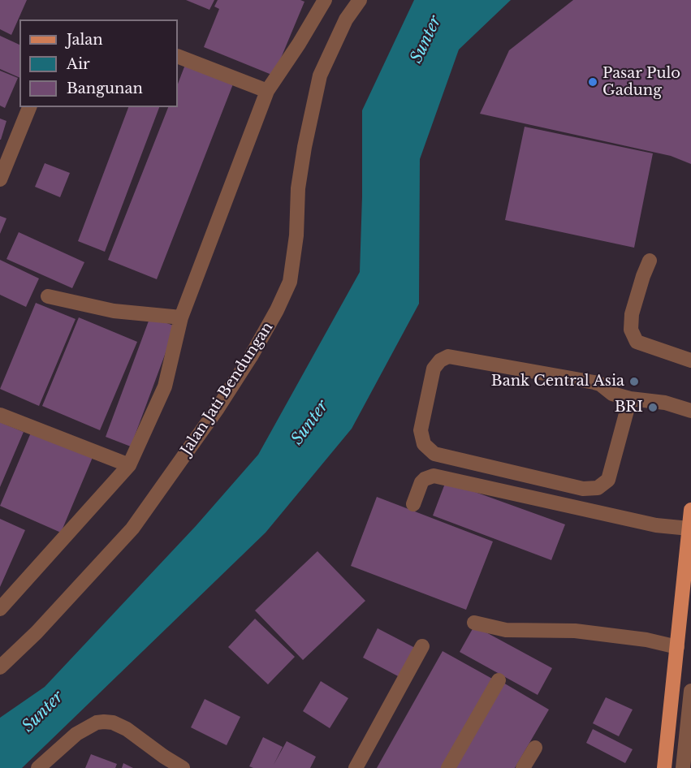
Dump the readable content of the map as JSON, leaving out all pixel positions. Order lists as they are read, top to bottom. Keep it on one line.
{"streets":{"street":["Jalan Jati Bendungan"]},"water":["Sunter"],"places":["Pasar Pulo Gadung","Bank Central Asia","BRI"],"legend":["Jalan","Air","Bangunan"]}
